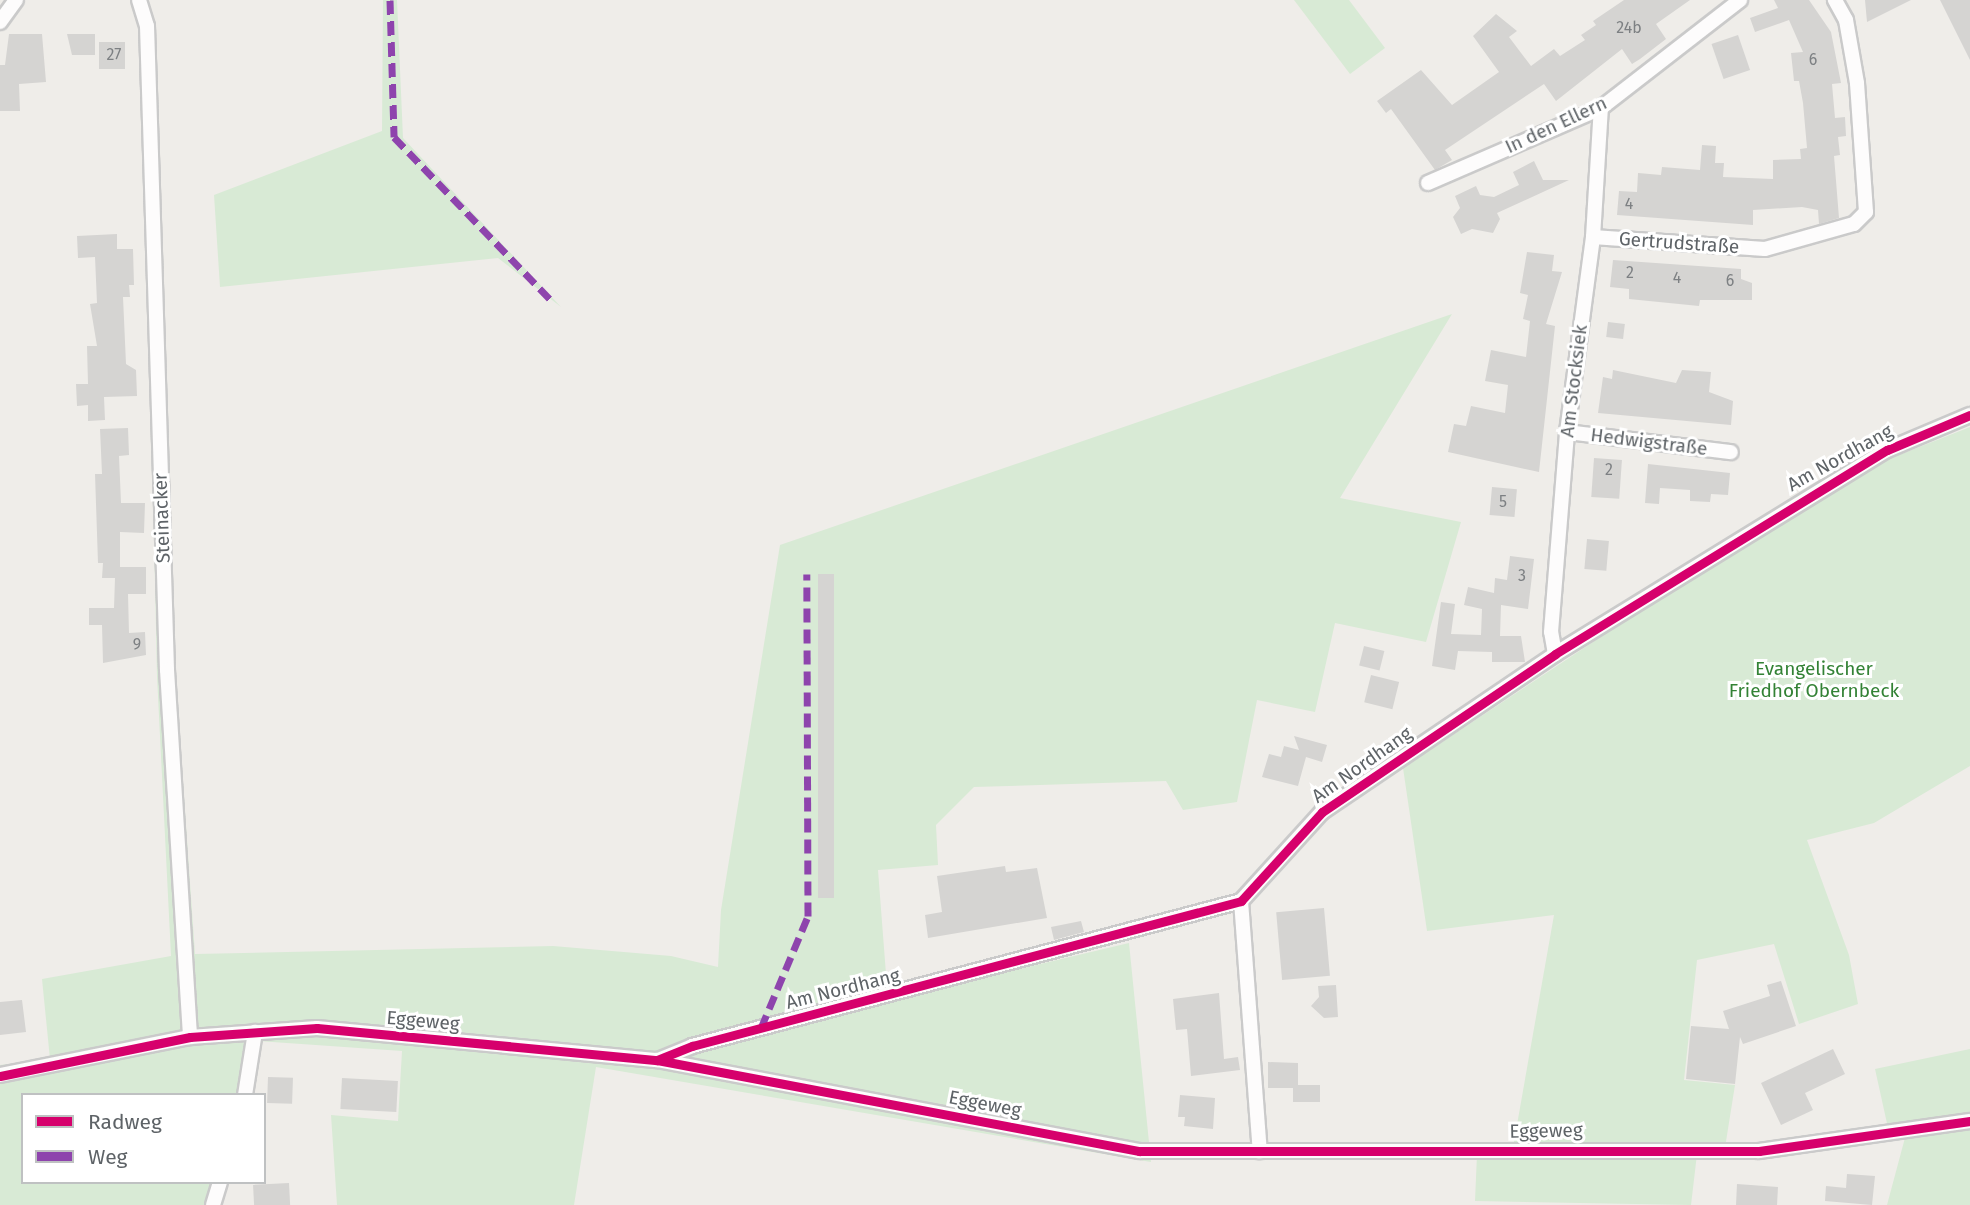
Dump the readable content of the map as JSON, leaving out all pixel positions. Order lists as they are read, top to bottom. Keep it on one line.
{"streets":{"street":["In den Ellern","Gertrudstraße","Am Stocksiek","Hedwigstraße","Am Nordhang","Steinacker","Eggeweg"]},"crossings":[["In den Ellern","Am Stocksiek"],["Gertrudstraße","Am Stocksiek"],["Am Stocksiek","Hedwigstraße"],["Am Stocksiek","Am Nordhang"],["Am Nordhang","Eggeweg"],["Steinacker","Eggeweg"]],"parks":["Evangelischer Friedhof Obernbeck"],"house_numbers":["24b","27","6","4","2","4","6","2","5","3","9"],"legend":["Radweg","Weg"]}
